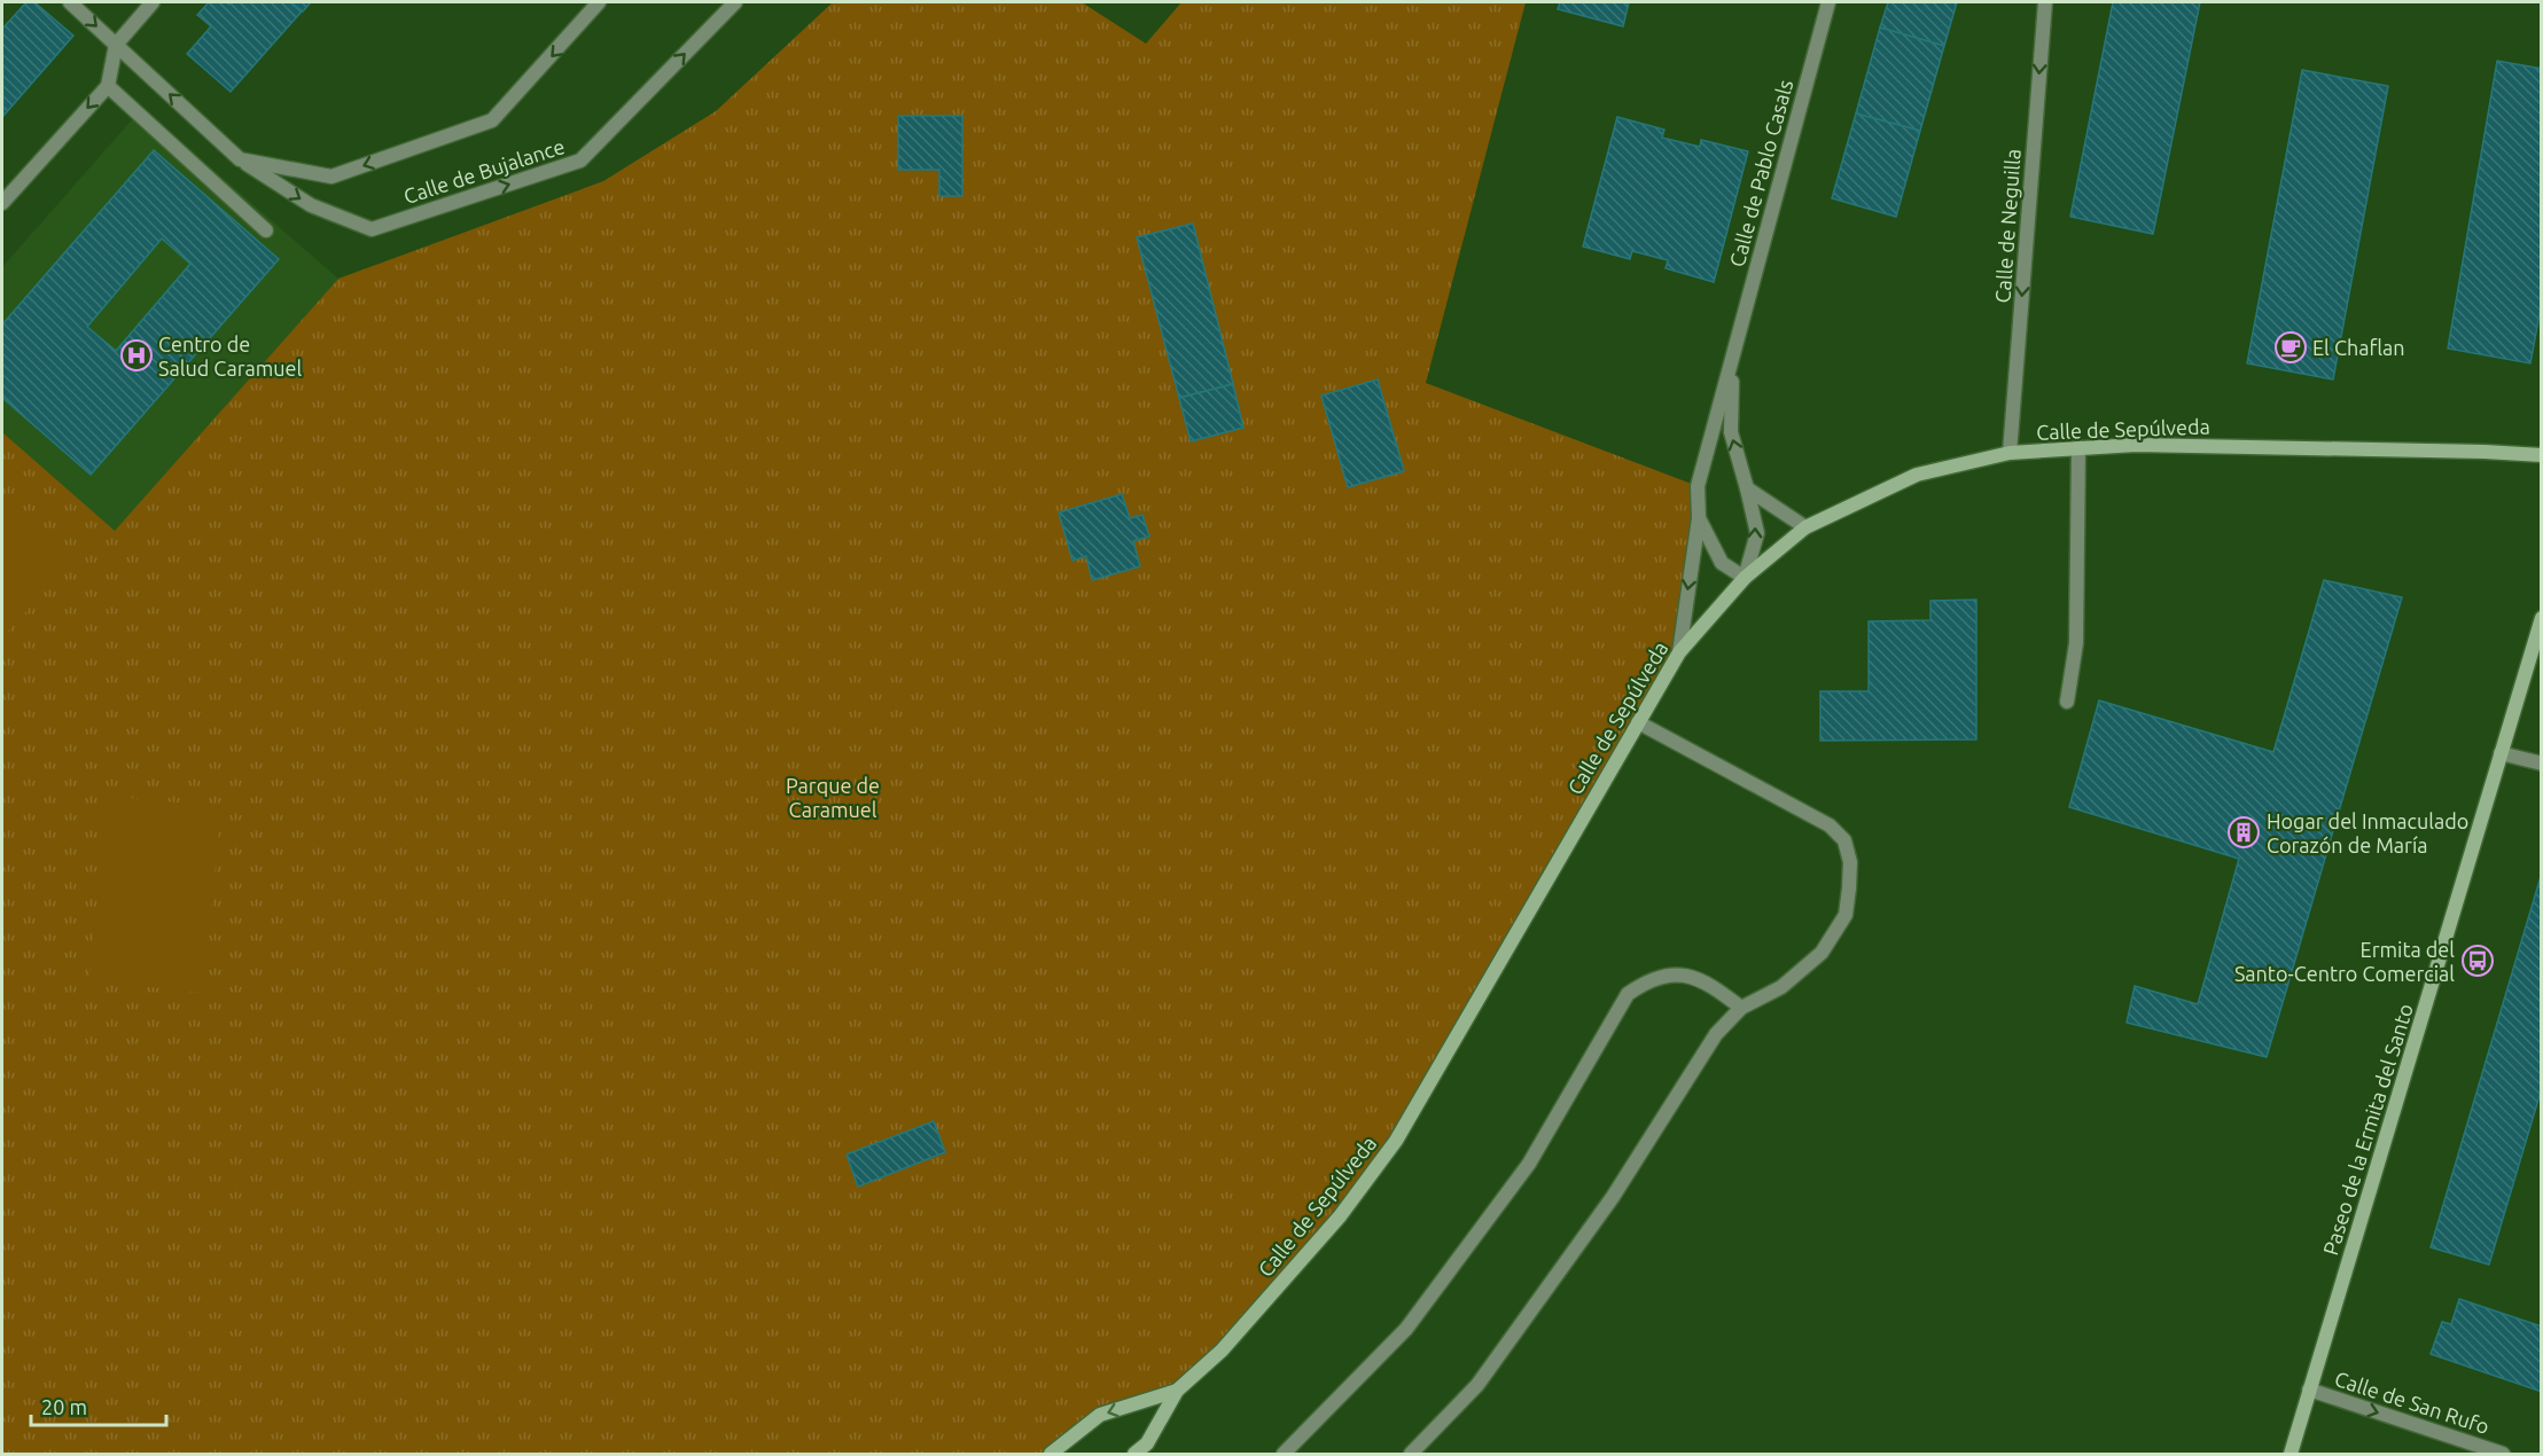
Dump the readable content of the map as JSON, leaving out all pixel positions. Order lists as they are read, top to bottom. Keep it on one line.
{"streets":{"street":["Calle de Bujalance","Calle de Pablo Casals","Calle de Neguilla","Calle de Sepúlveda","Paseo de la Ermita del Santo","Calle de San Rufo"]},"crossings":[["Calle de Pablo Casals","Calle de Sepúlveda"],["Calle de Neguilla","Calle de Sepúlveda"],["Paseo de la Ermita del Santo","Calle de San Rufo"]],"one_way":["Calle de Neguilla","Calle de San Rufo"],"parks":["Parque de Caramuel"],"places":{"cafe":["El Chaflan"],"hospital":["Centro de Salud Caramuel"],"building":["Hogar del Inmaculado Corazón de María"],"bus stop":["Ermita del Santo-Centro Comercial"]},"scale_bar":"20 m"}
